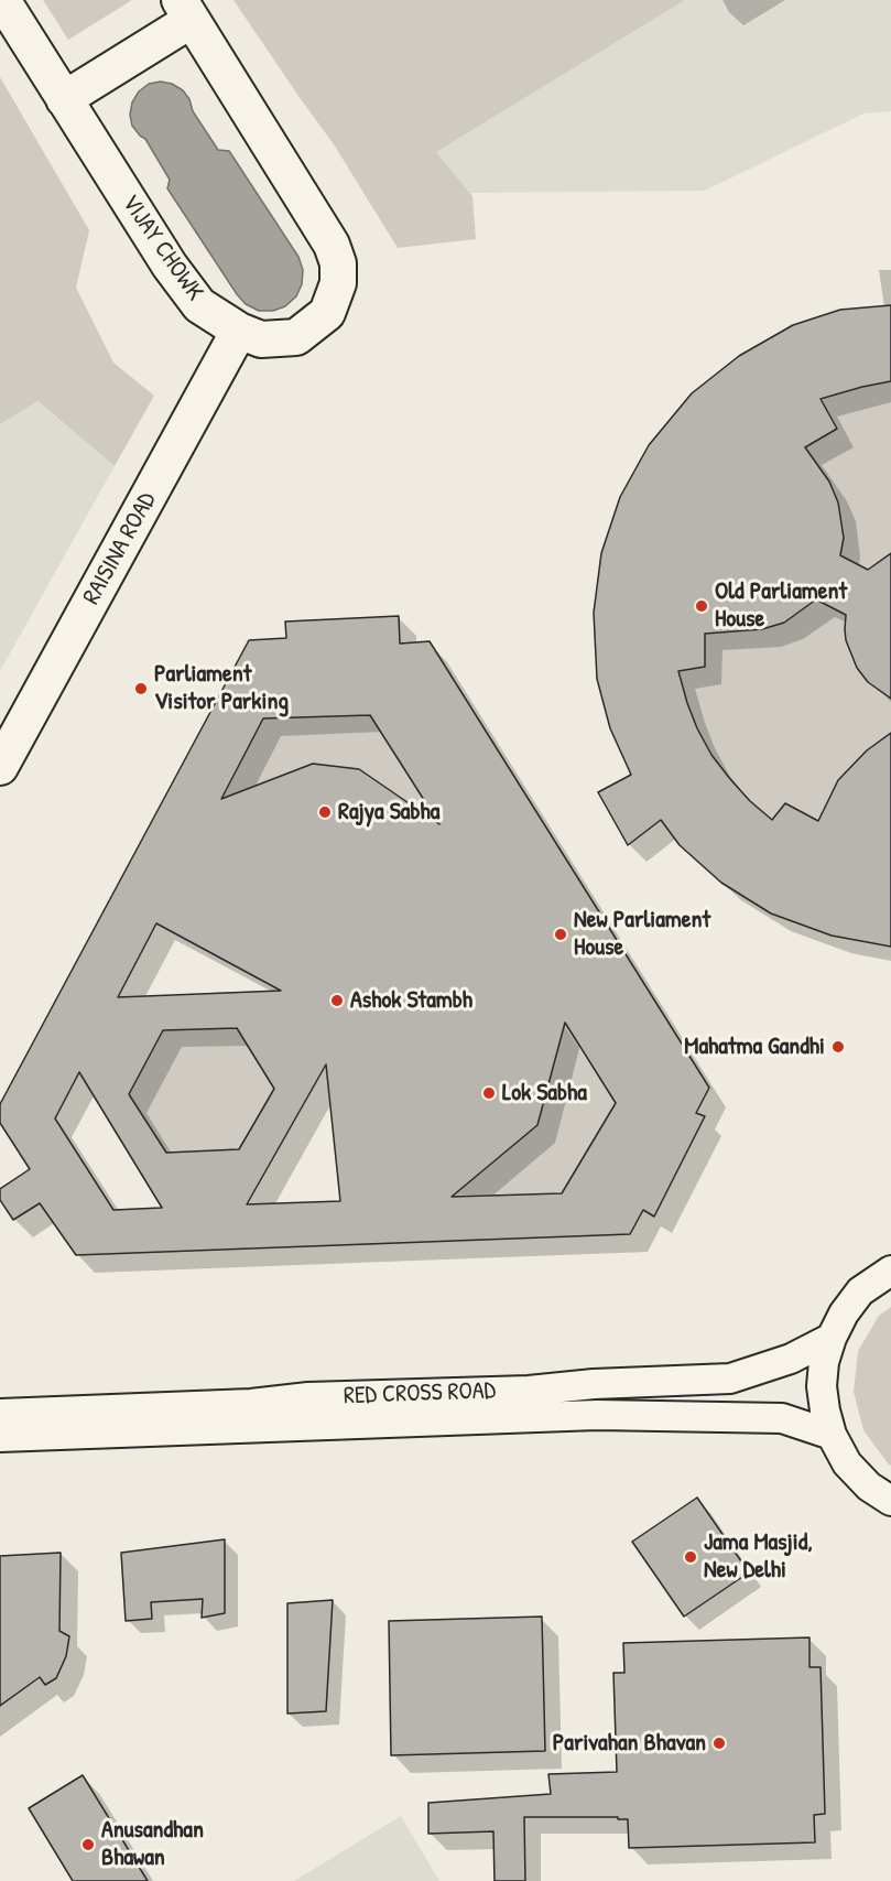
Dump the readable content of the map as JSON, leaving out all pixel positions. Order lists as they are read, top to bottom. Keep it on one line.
{"streets":{"main road":["VIJAY CHOWK","RAISINA ROAD"],"street":["RED CROSS ROAD"]},"crossings":[["VIJAY CHOWK","RAISINA ROAD"]],"places":["Old Parliament House","Parliament Visitor Parking","Rajya Sabha","New Parliament House","Ashok Stambh","Mahatma Gandhi","Lok Sabha","Jama Masjid, New Delhi","Parivahan Bhavan","Anusandhan Bhawan"]}
